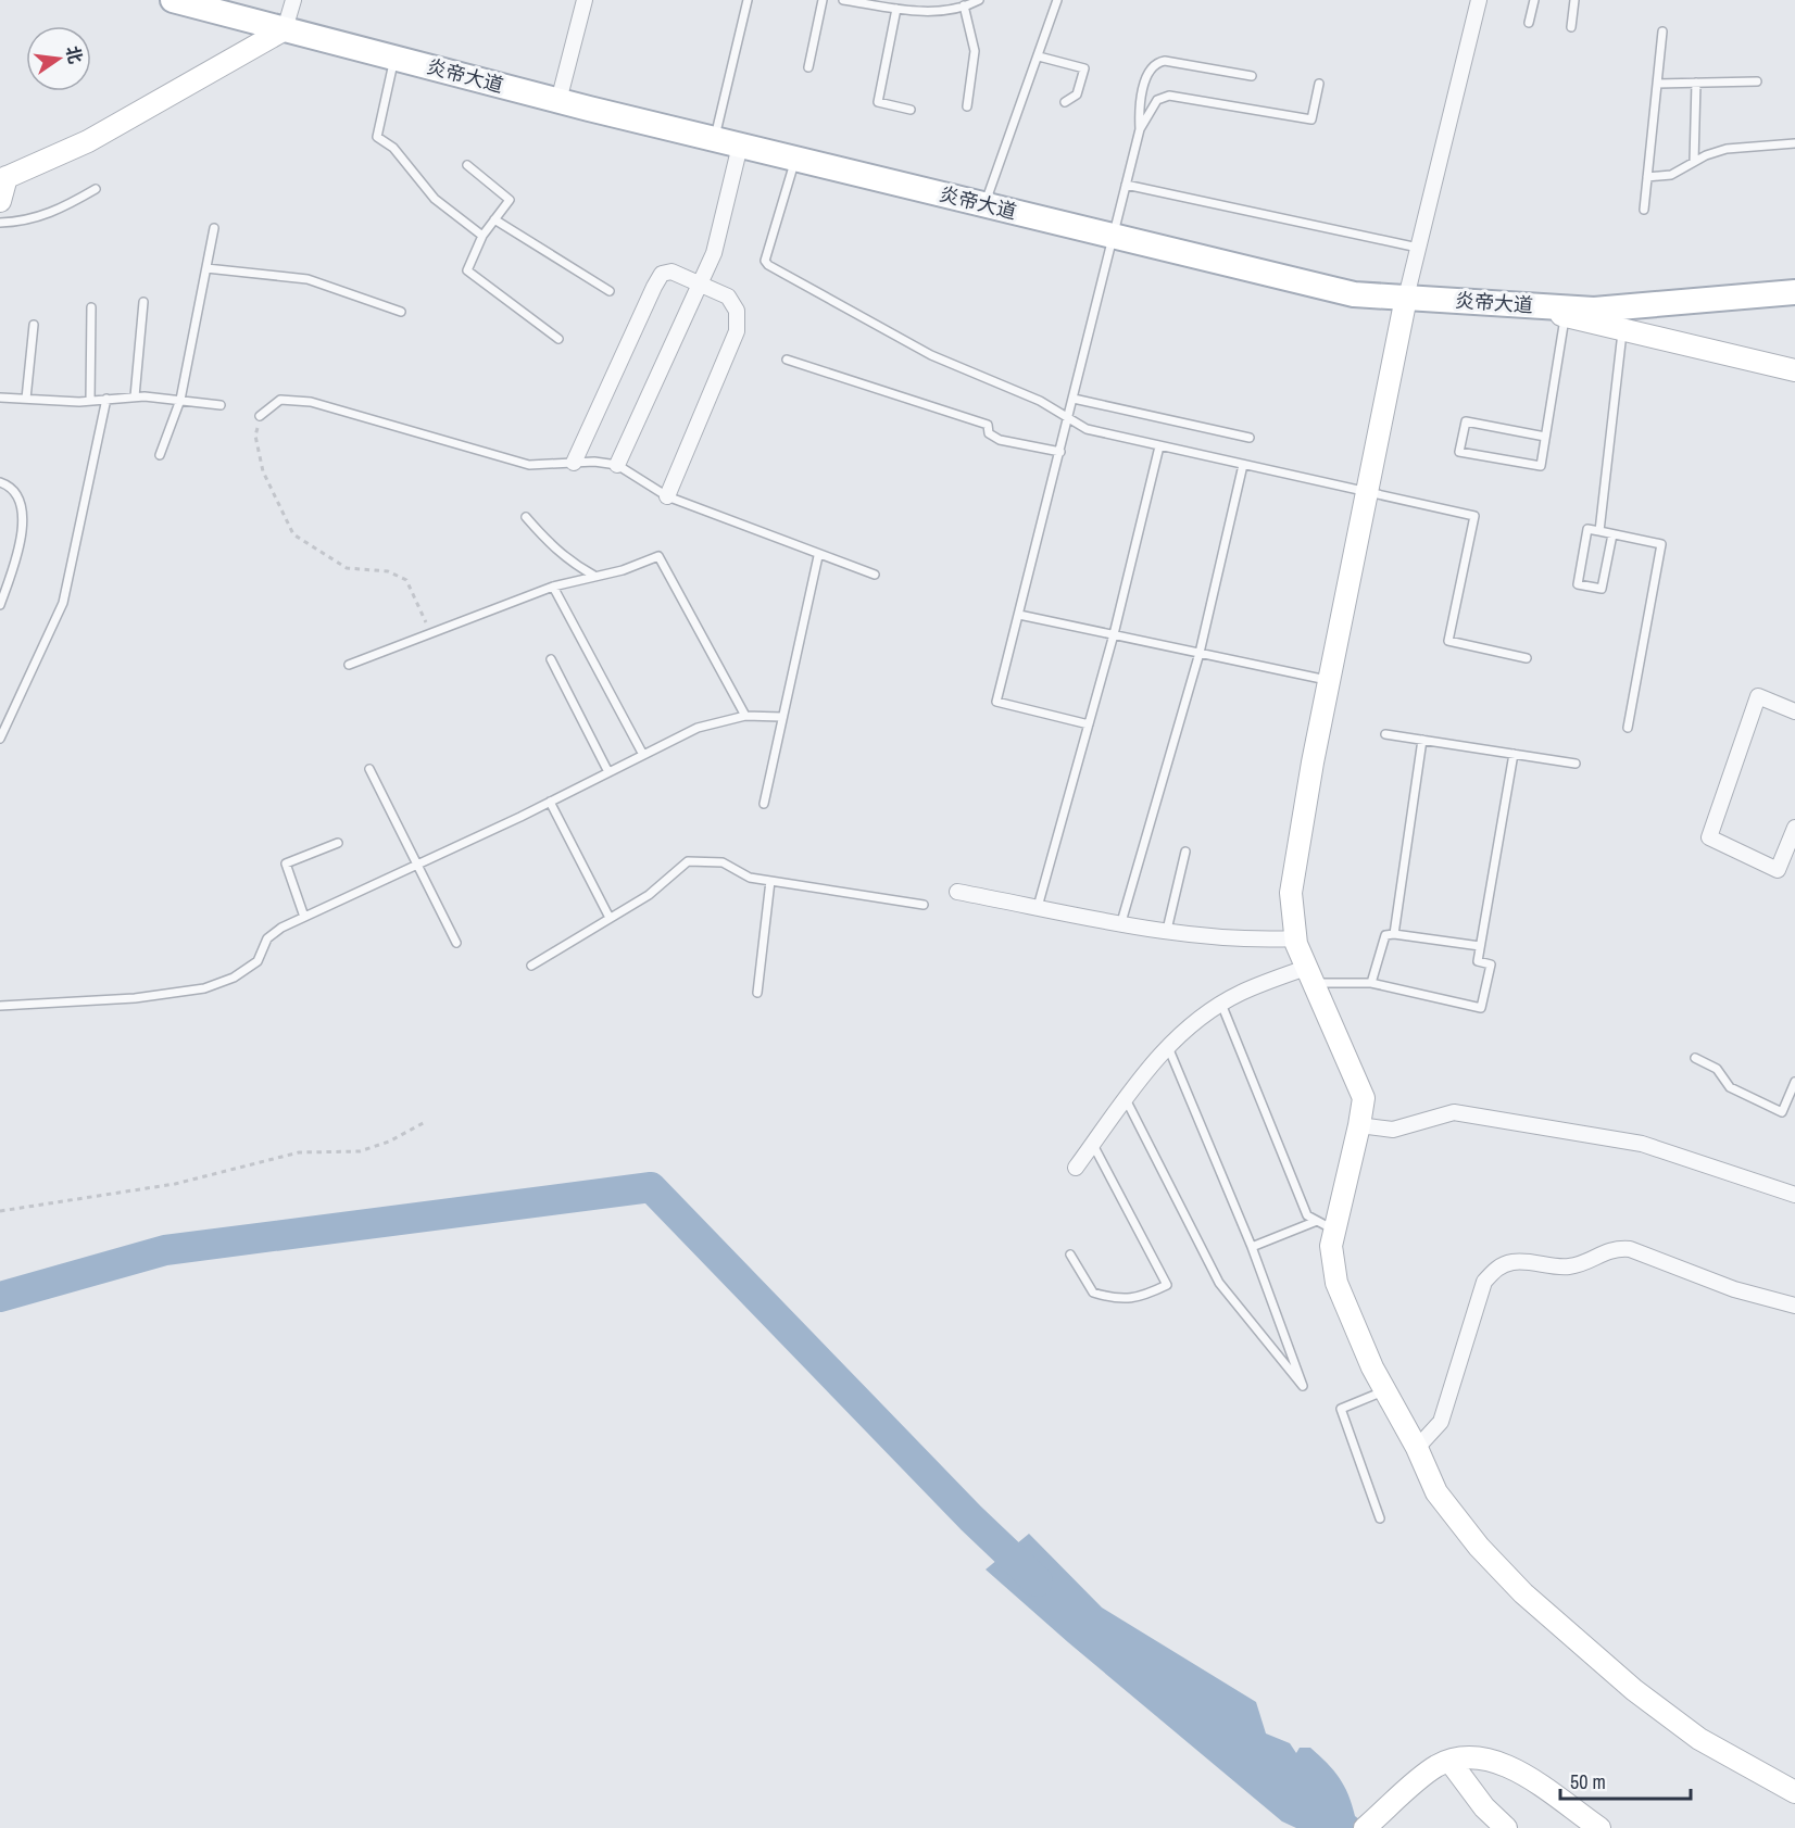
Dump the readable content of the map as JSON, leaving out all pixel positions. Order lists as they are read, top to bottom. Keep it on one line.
{"streets":{"main road":["炎帝大道"]},"scale_bar":"50 m","north":"right"}
